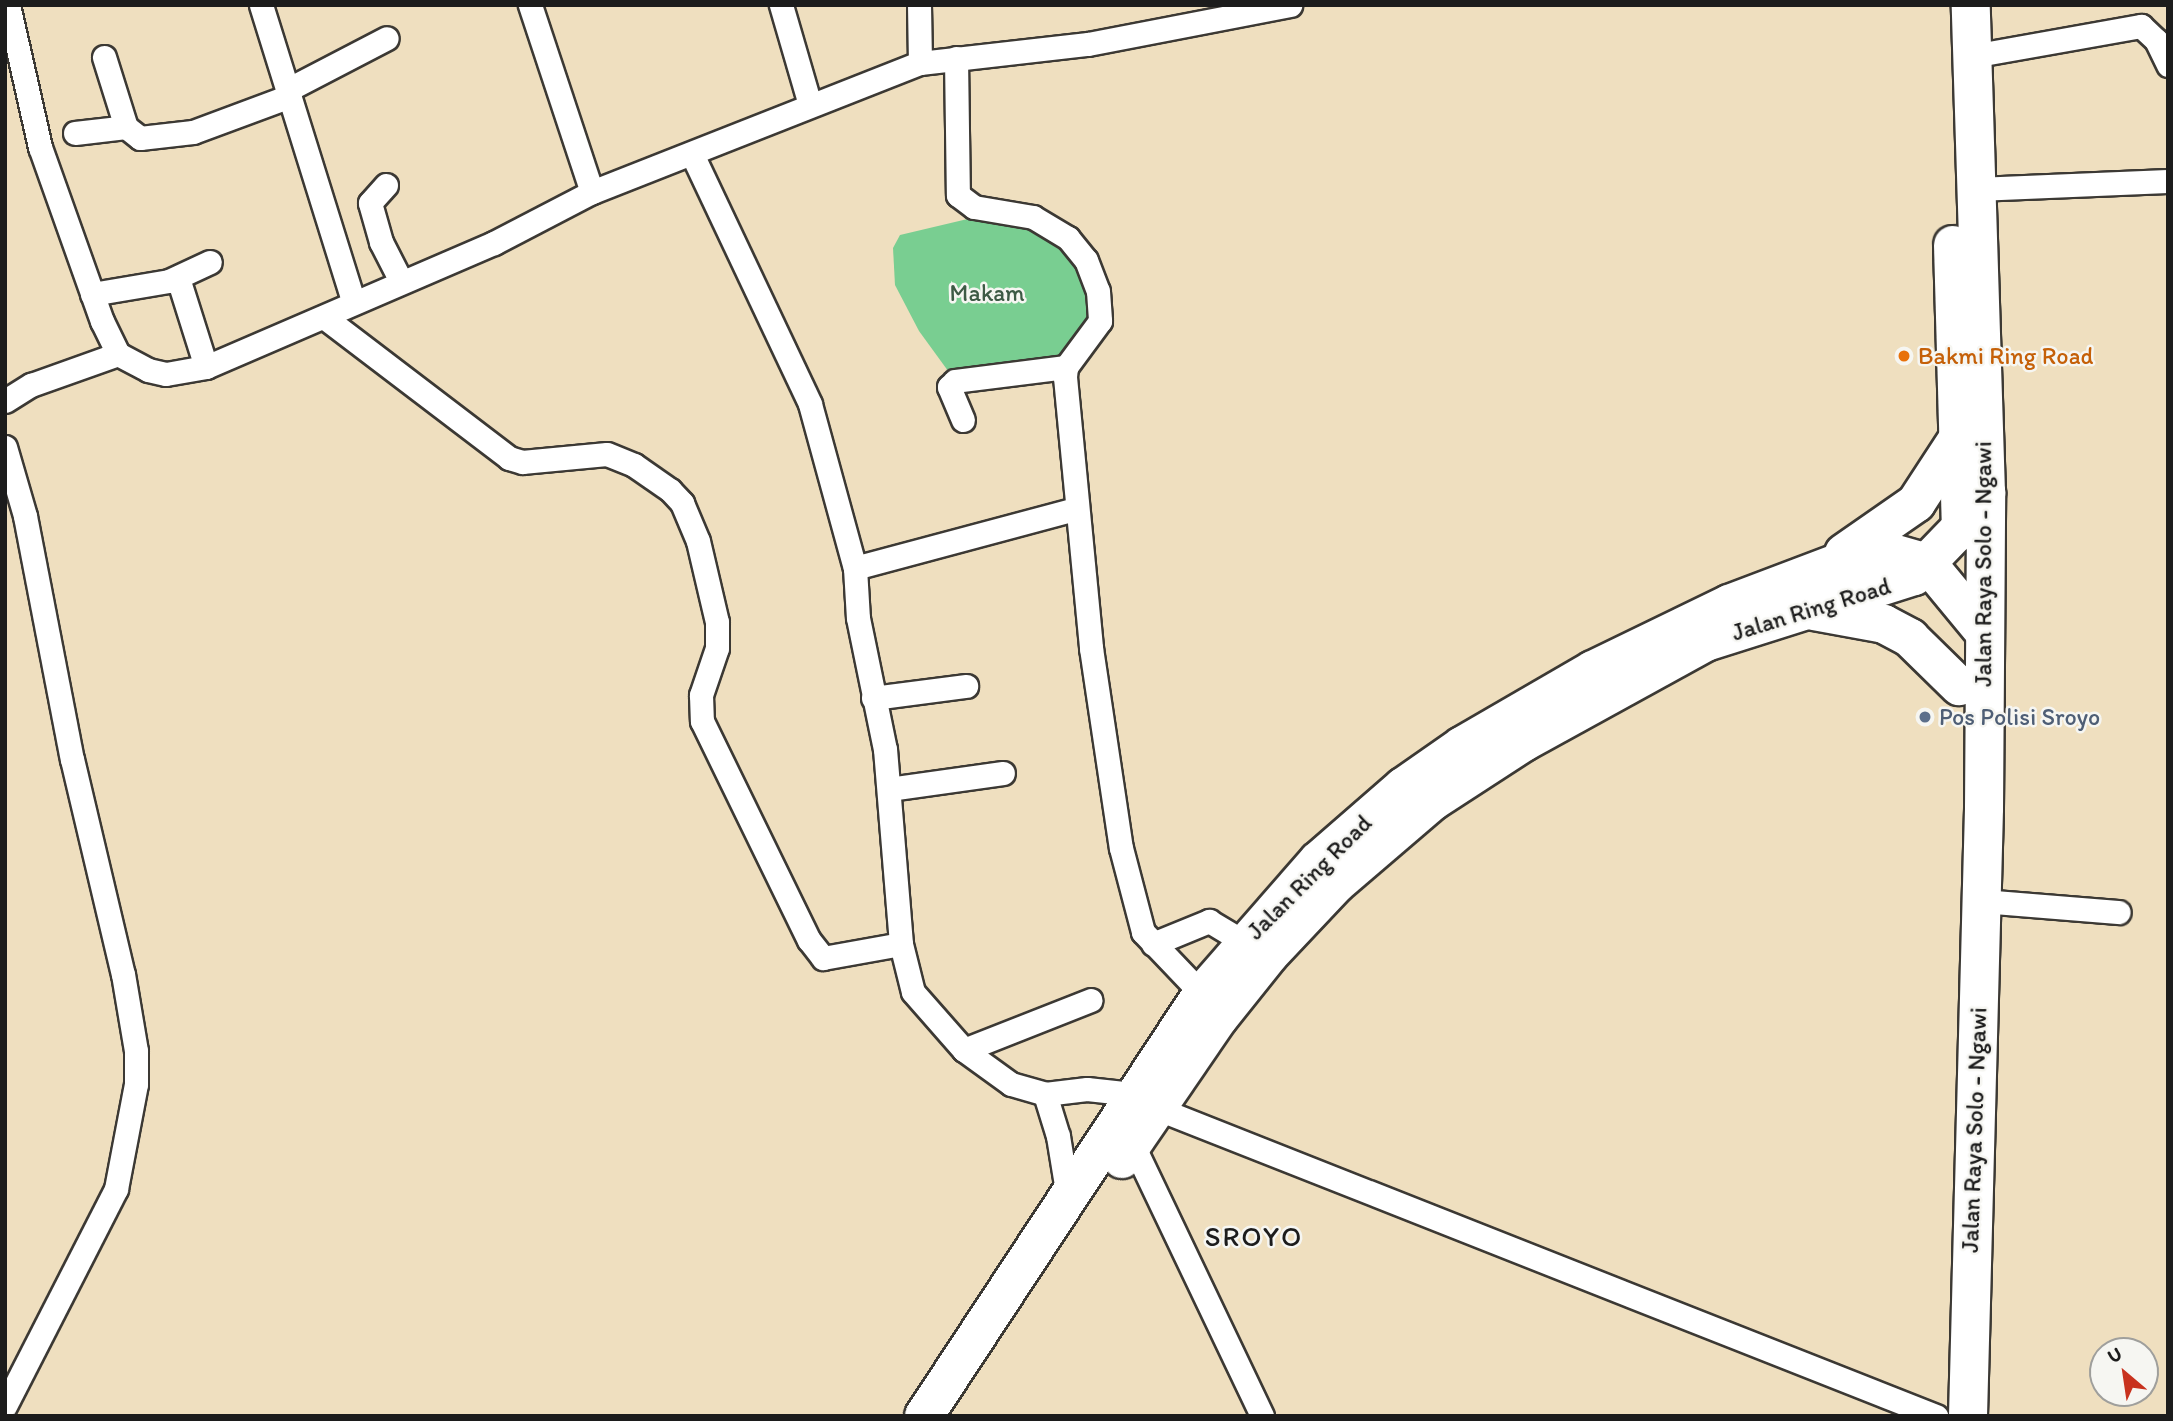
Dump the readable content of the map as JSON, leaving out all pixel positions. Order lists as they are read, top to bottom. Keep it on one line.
{"streets":{"highway":["Jalan Raya Solo - Ngawi","Jalan Ring Road"]},"districts":["SROYO"],"parks":["Makam"],"places":["Bakmi Ring Road","Pos Polisi Sroyo"],"north":"top left"}
